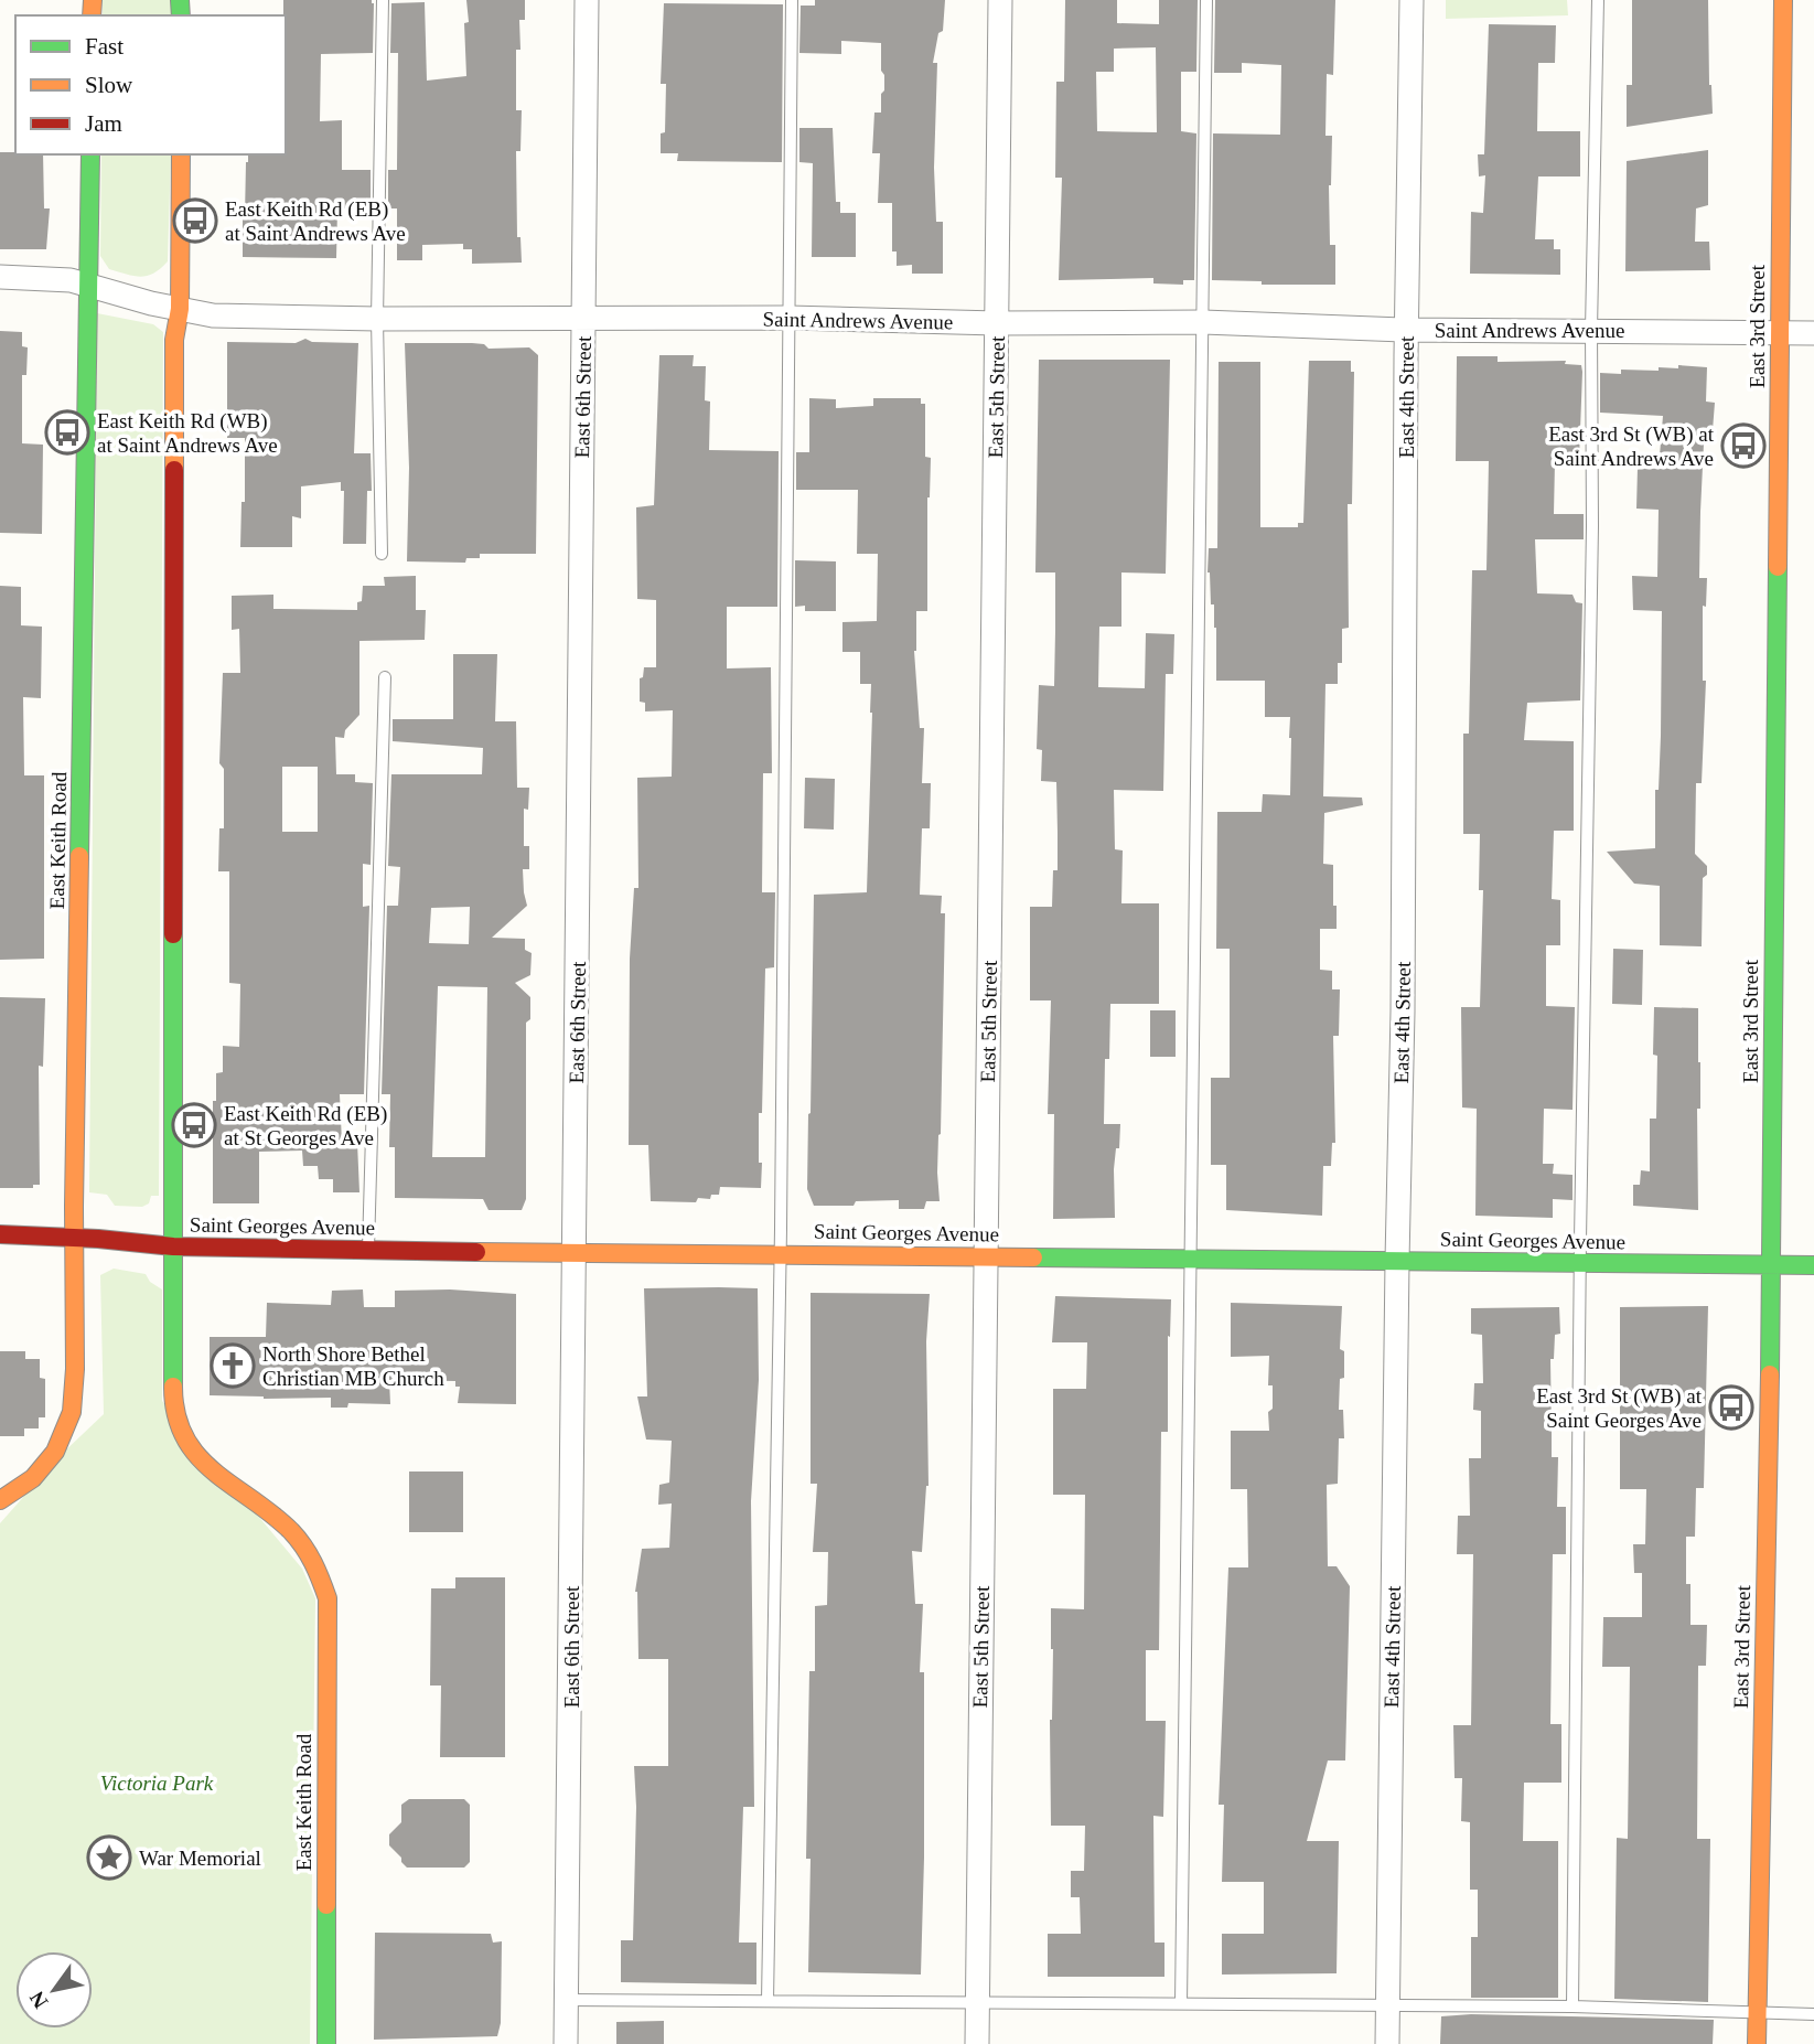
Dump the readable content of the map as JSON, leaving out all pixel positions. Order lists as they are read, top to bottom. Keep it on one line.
{"streets":{"street":["Saint Andrews Avenue","East 3rd Street","East 6th Street","East 5th Street","East 4th Street","East Keith Road","Saint Georges Avenue"]},"crossings":[["Saint Andrews Avenue","East 3rd Street"],["Saint Andrews Avenue","East 6th Street"],["Saint Andrews Avenue","East 5th Street"],["Saint Andrews Avenue","East 4th Street"],["Saint Andrews Avenue","East Keith Road"],["East 3rd Street","Saint Georges Avenue"],["East 6th Street","Saint Georges Avenue"],["East 5th Street","Saint Georges Avenue"],["East 4th Street","Saint Georges Avenue"],["East Keith Road","Saint Georges Avenue"]],"parks":["Victoria Park"],"places":{"bus stop":["East Keith Rd (EB) at Saint Andrews Ave","East Keith Rd (WB) at Saint Andrews Ave","East 3rd St (WB) at Saint Andrews Ave","East Keith Rd (EB) at St Georges Ave","East 3rd St (WB) at Saint Georges Ave"],"church":["North Shore Bethel Christian MB Church"],"place":["War Memorial"]},"legend":["Fast","Slow","Jam"],"north":"bottom left"}
